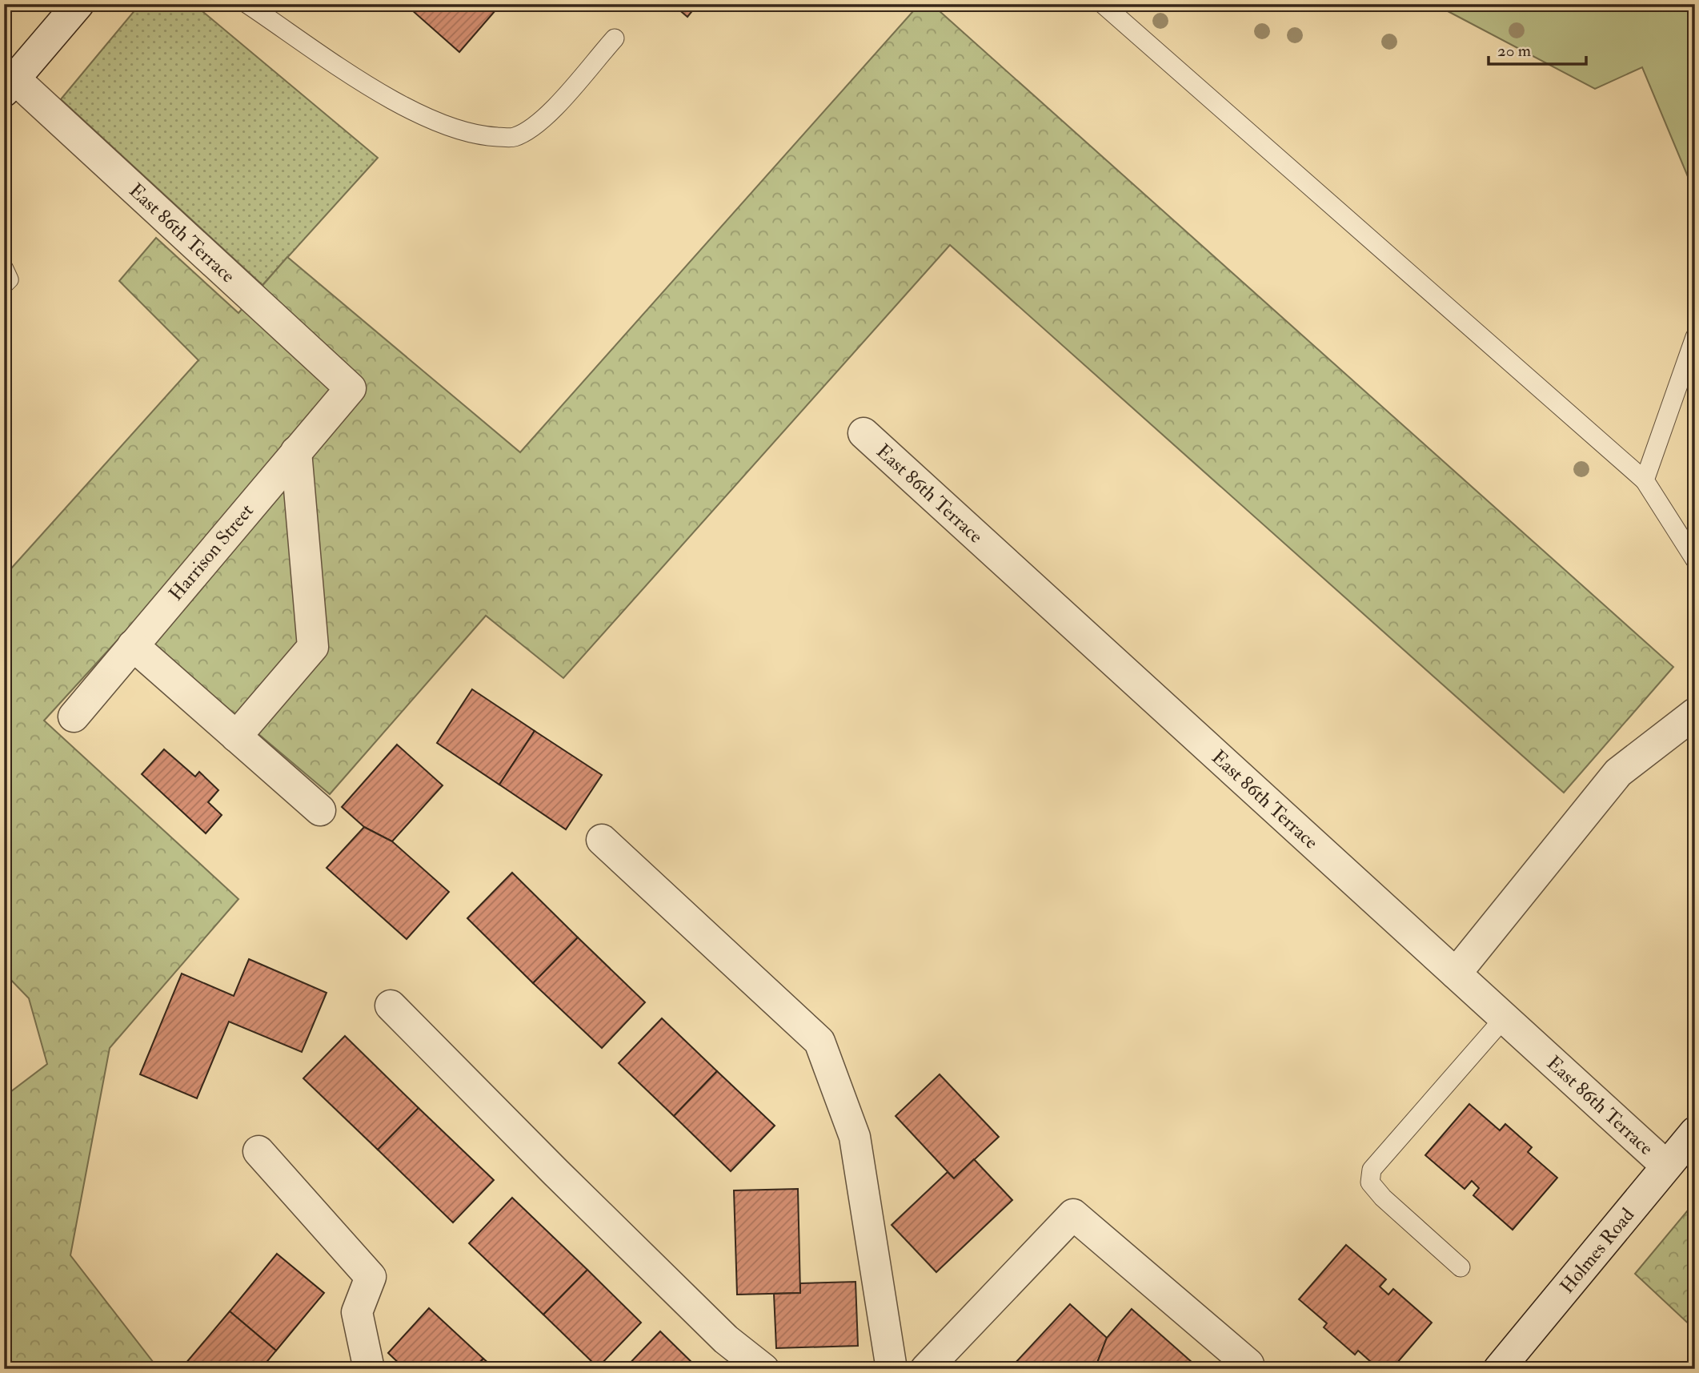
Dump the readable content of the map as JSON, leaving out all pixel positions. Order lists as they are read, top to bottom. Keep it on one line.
{"streets":{"street":["East 86th Terrace","Harrison Street","Holmes Road"]},"crossings":[["East 86th Terrace","Harrison Street"],["East 86th Terrace","Holmes Road"]],"scale_bar":"20 m"}
